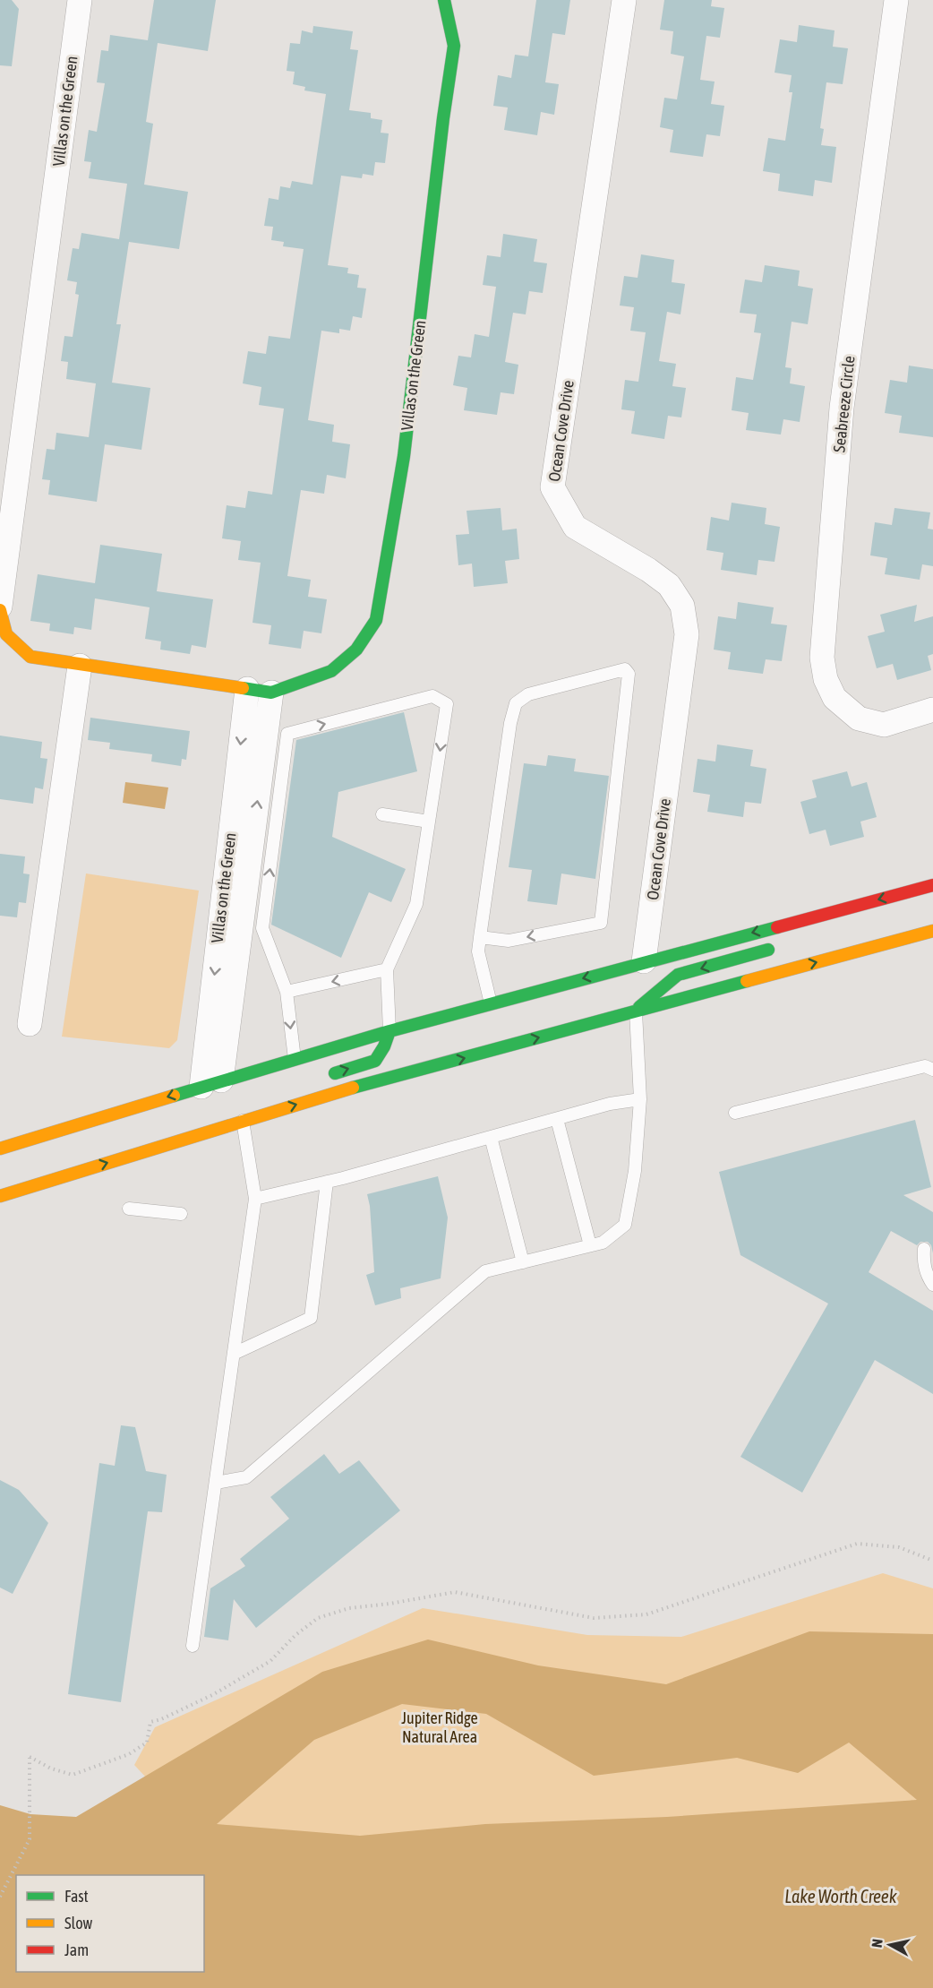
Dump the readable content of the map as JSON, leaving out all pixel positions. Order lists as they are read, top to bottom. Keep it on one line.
{"streets":{"main road":["Villas on the Green"],"street":["Seabreeze Circle","Ocean Cove Drive"]},"water":["Lake Worth Creek"],"parks":["Jupiter Ridge Natural Area"],"legend":["Fast","Slow","Jam"],"north":"left"}
